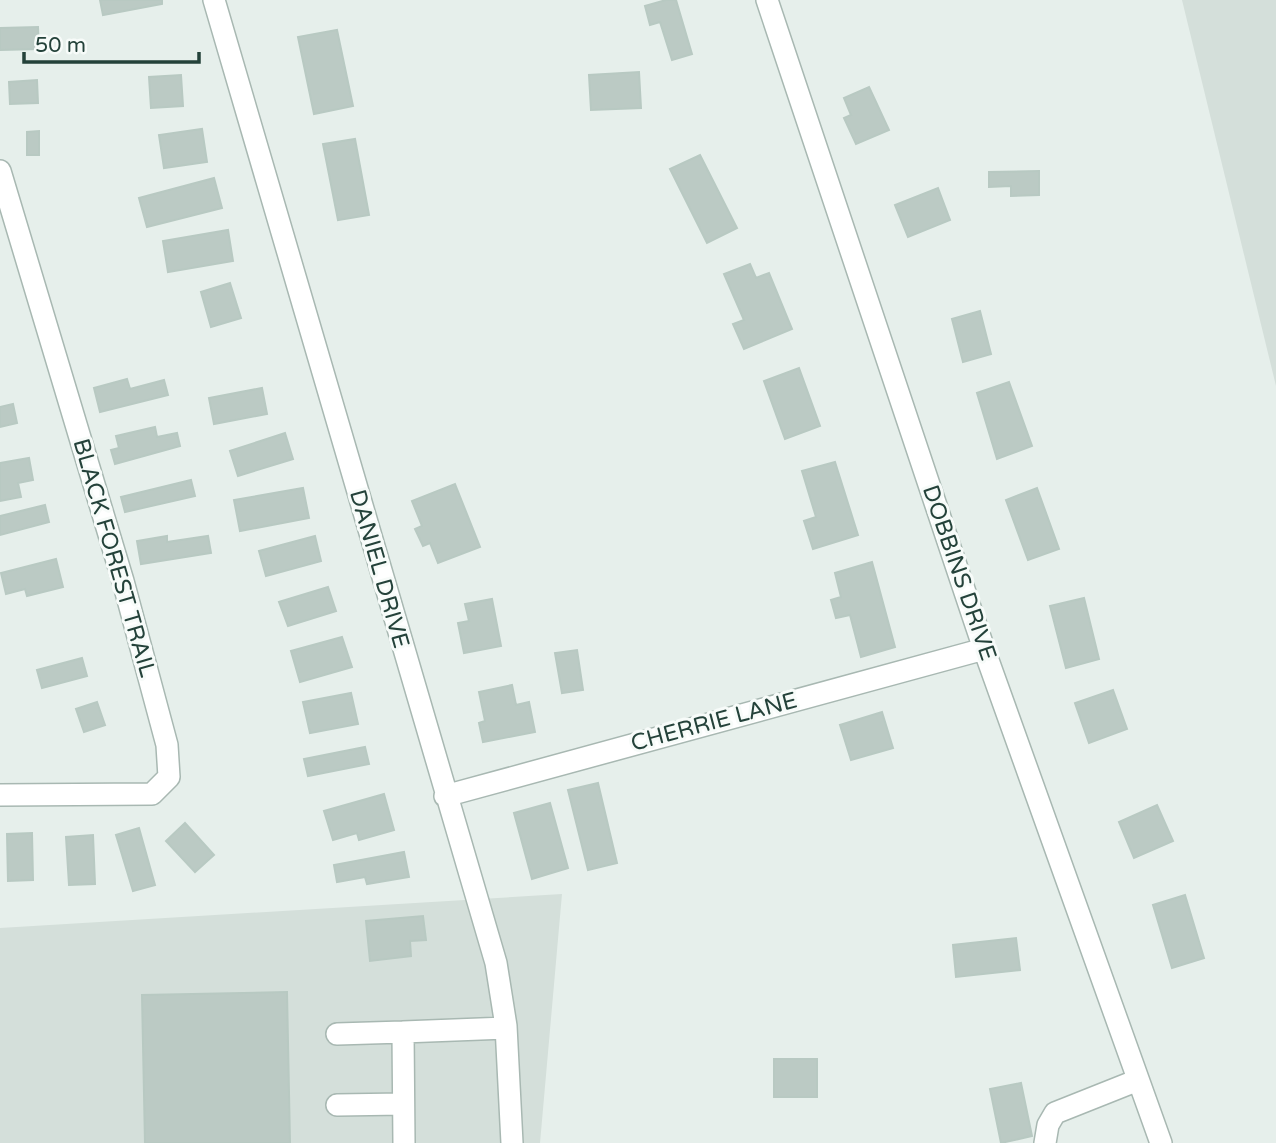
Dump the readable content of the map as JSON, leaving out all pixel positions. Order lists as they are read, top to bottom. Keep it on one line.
{"streets":{"street":["BLACK FOREST TRAIL","DANIEL DRIVE","DOBBINS DRIVE","CHERRIE LANE"]},"crossings":[["DANIEL DRIVE","CHERRIE LANE"],["DOBBINS DRIVE","CHERRIE LANE"]],"scale_bar":"50 m"}
